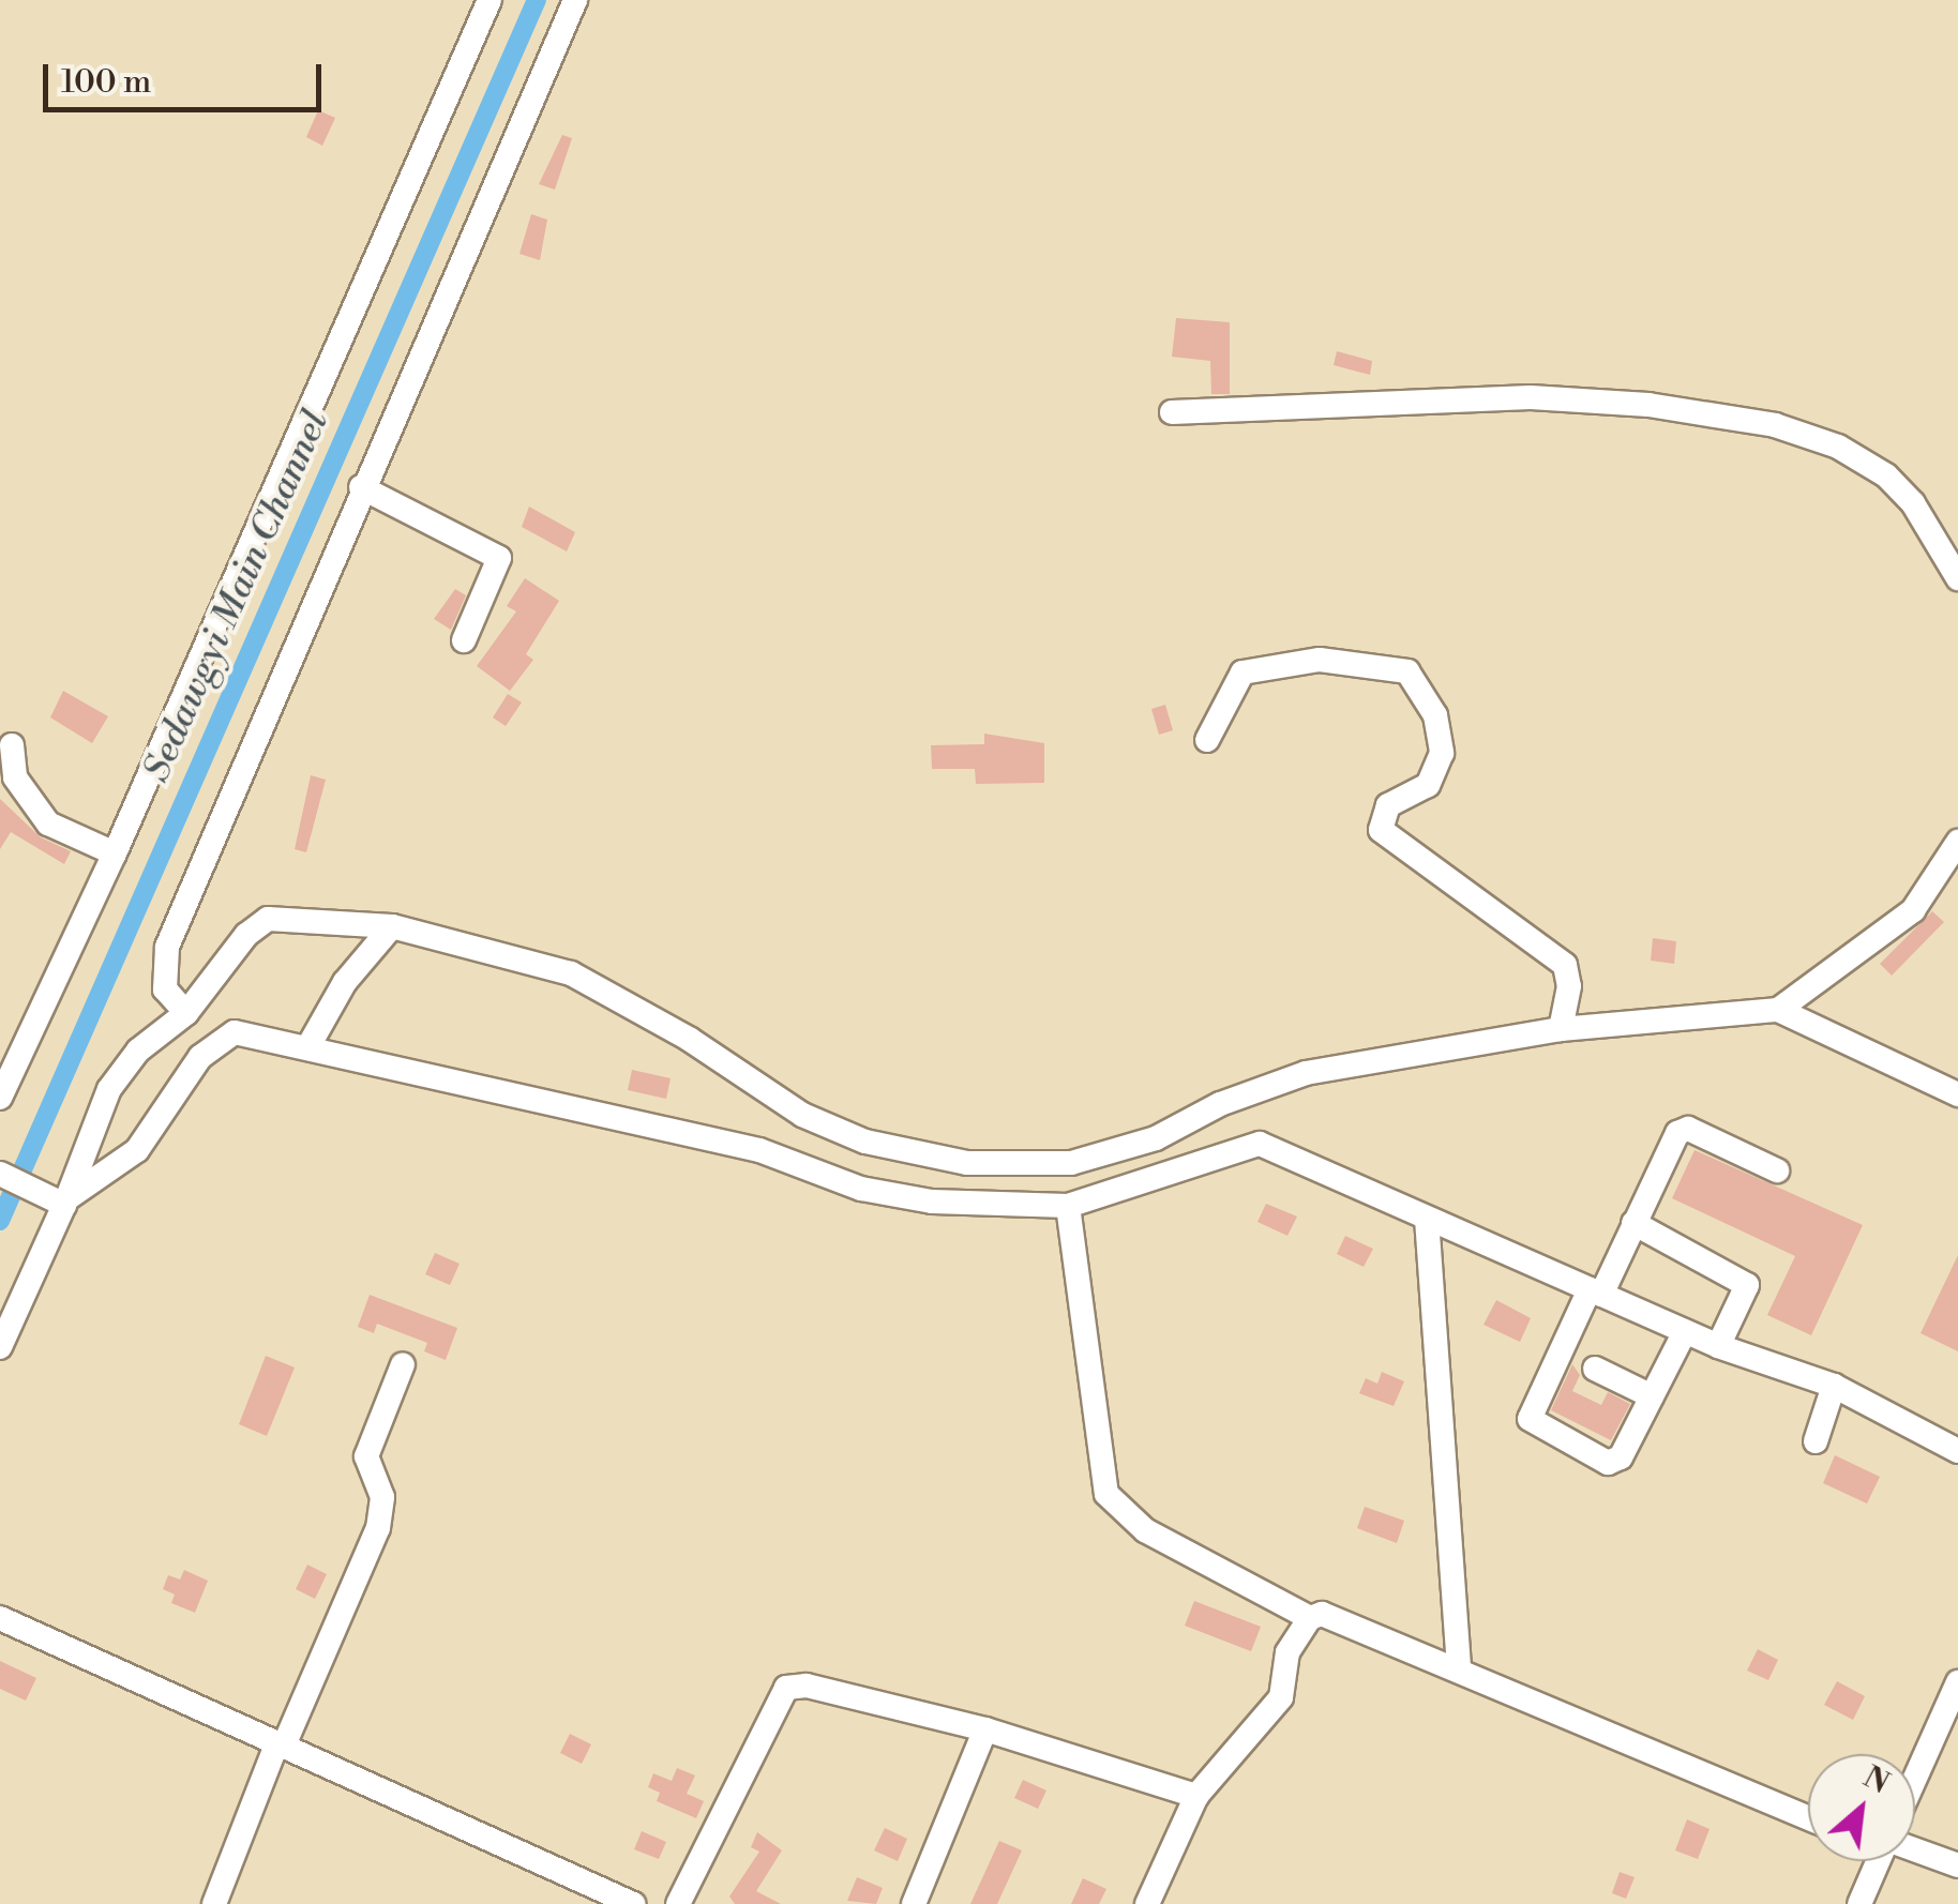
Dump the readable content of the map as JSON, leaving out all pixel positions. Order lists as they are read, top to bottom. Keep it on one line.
{"water":["Sedawgyi Main Channel"],"scale_bar":"100 m","north":"top right"}
